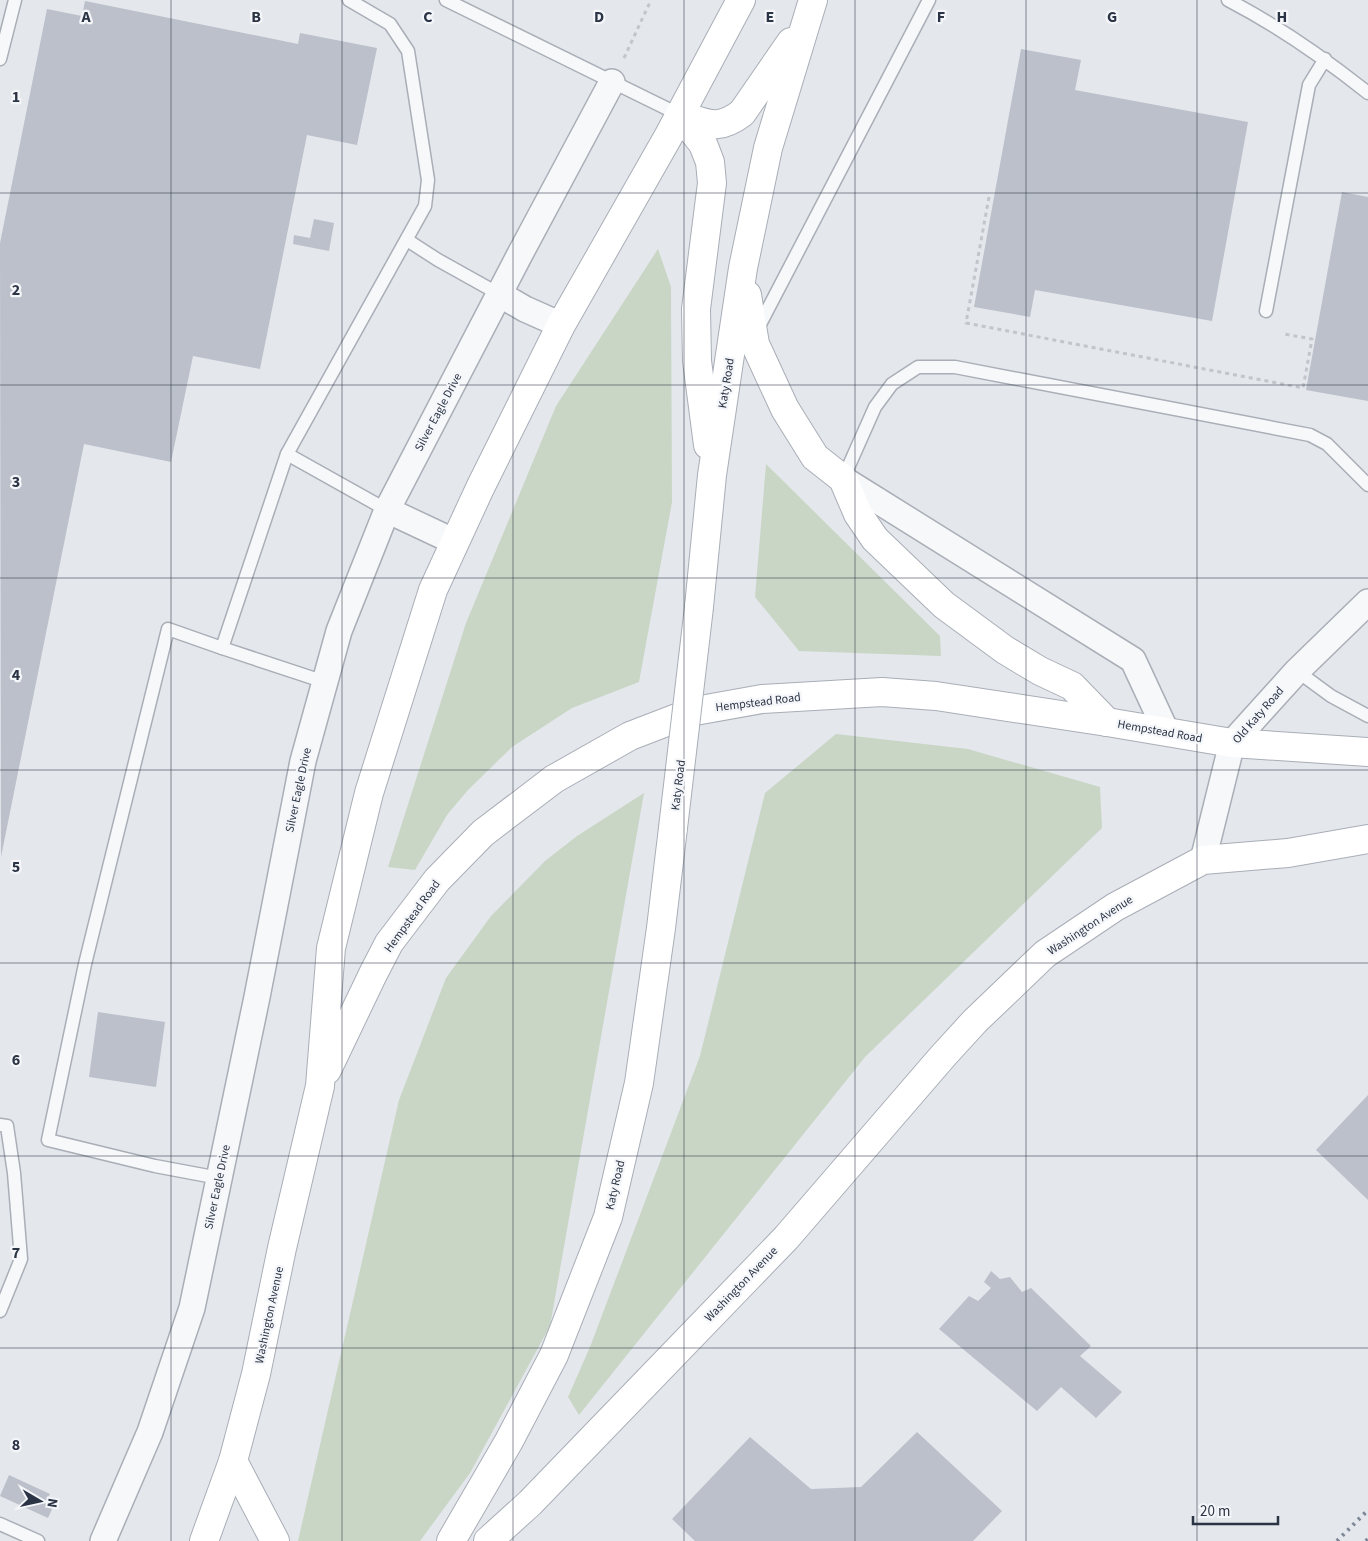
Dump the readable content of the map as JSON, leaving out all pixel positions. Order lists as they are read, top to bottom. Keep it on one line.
{"streets":{"main road":["Katy Road","Hempstead Road","Washington Avenue"],"street":["Silver Eagle Drive","Old Katy Road"]},"crossings":[["Hempstead Road","Old Katy Road"],["Hempstead Road","Washington Avenue"],["Old Katy Road","Washington Avenue"]],"scale_bar":"20 m","north":"right","grid":{"columns":["A","B","C","D","E","F","G","H"],"rows":["1","2","3","4","5","6","7","8"]}}
